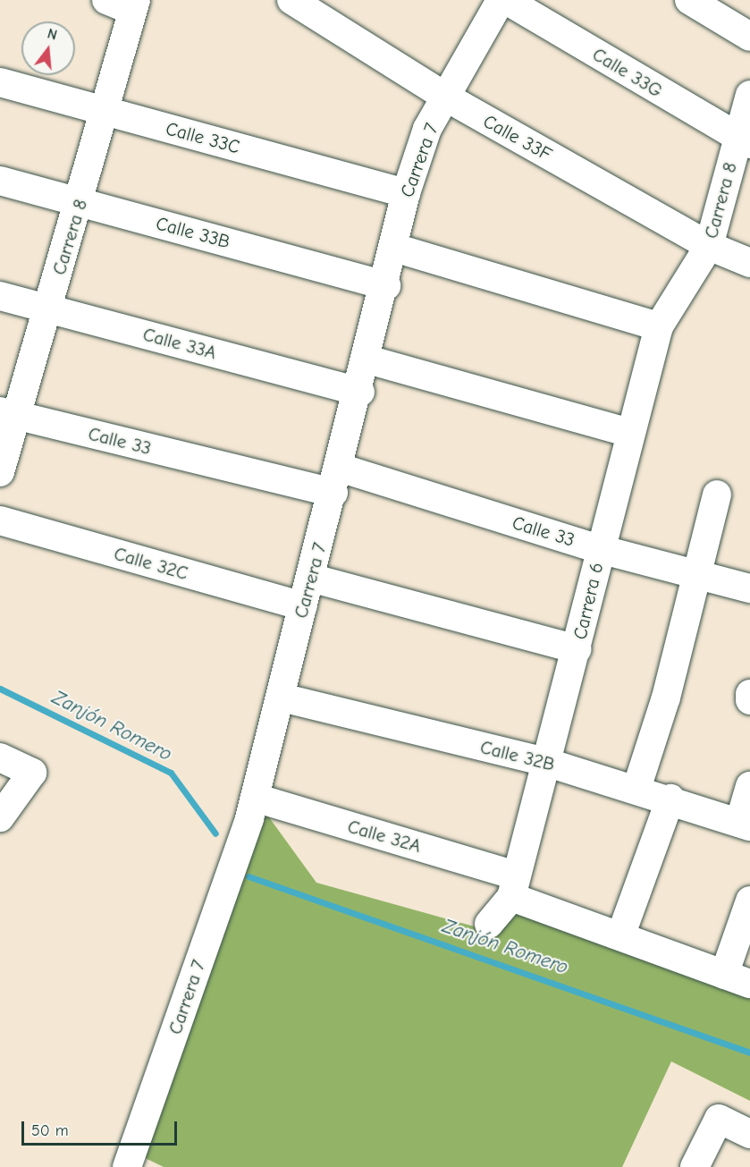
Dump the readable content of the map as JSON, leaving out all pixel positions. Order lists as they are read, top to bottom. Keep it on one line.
{"streets":{"street":["Calle 33G","Calle 33C","Calle 33F","Carrera 7","Carrera 8","Calle 33B","Calle 33A","Calle 33","Calle 32C","Carrera 6","Calle 32B","Calle 32A"]},"crossings":[["Calle 33G","Carrera 8"],["Calle 33C","Carrera 7"],["Calle 33C","Carrera 8"],["Calle 33F","Carrera 7"],["Calle 33F","Carrera 8"],["Carrera 7","Calle 33B"],["Carrera 7","Calle 33A"],["Carrera 7","Calle 33"],["Carrera 7","Calle 32C"],["Carrera 7","Calle 32B"],["Carrera 7","Calle 32A"],["Carrera 8","Calle 33B"],["Carrera 8","Calle 33A"],["Carrera 8","Calle 33"],["Carrera 8","Carrera 6"],["Calle 33","Carrera 6"],["Carrera 6","Calle 32B"],["Carrera 6","Calle 32A"]],"water":["Zanjón Romero"],"scale_bar":"50 m","north":"top"}
